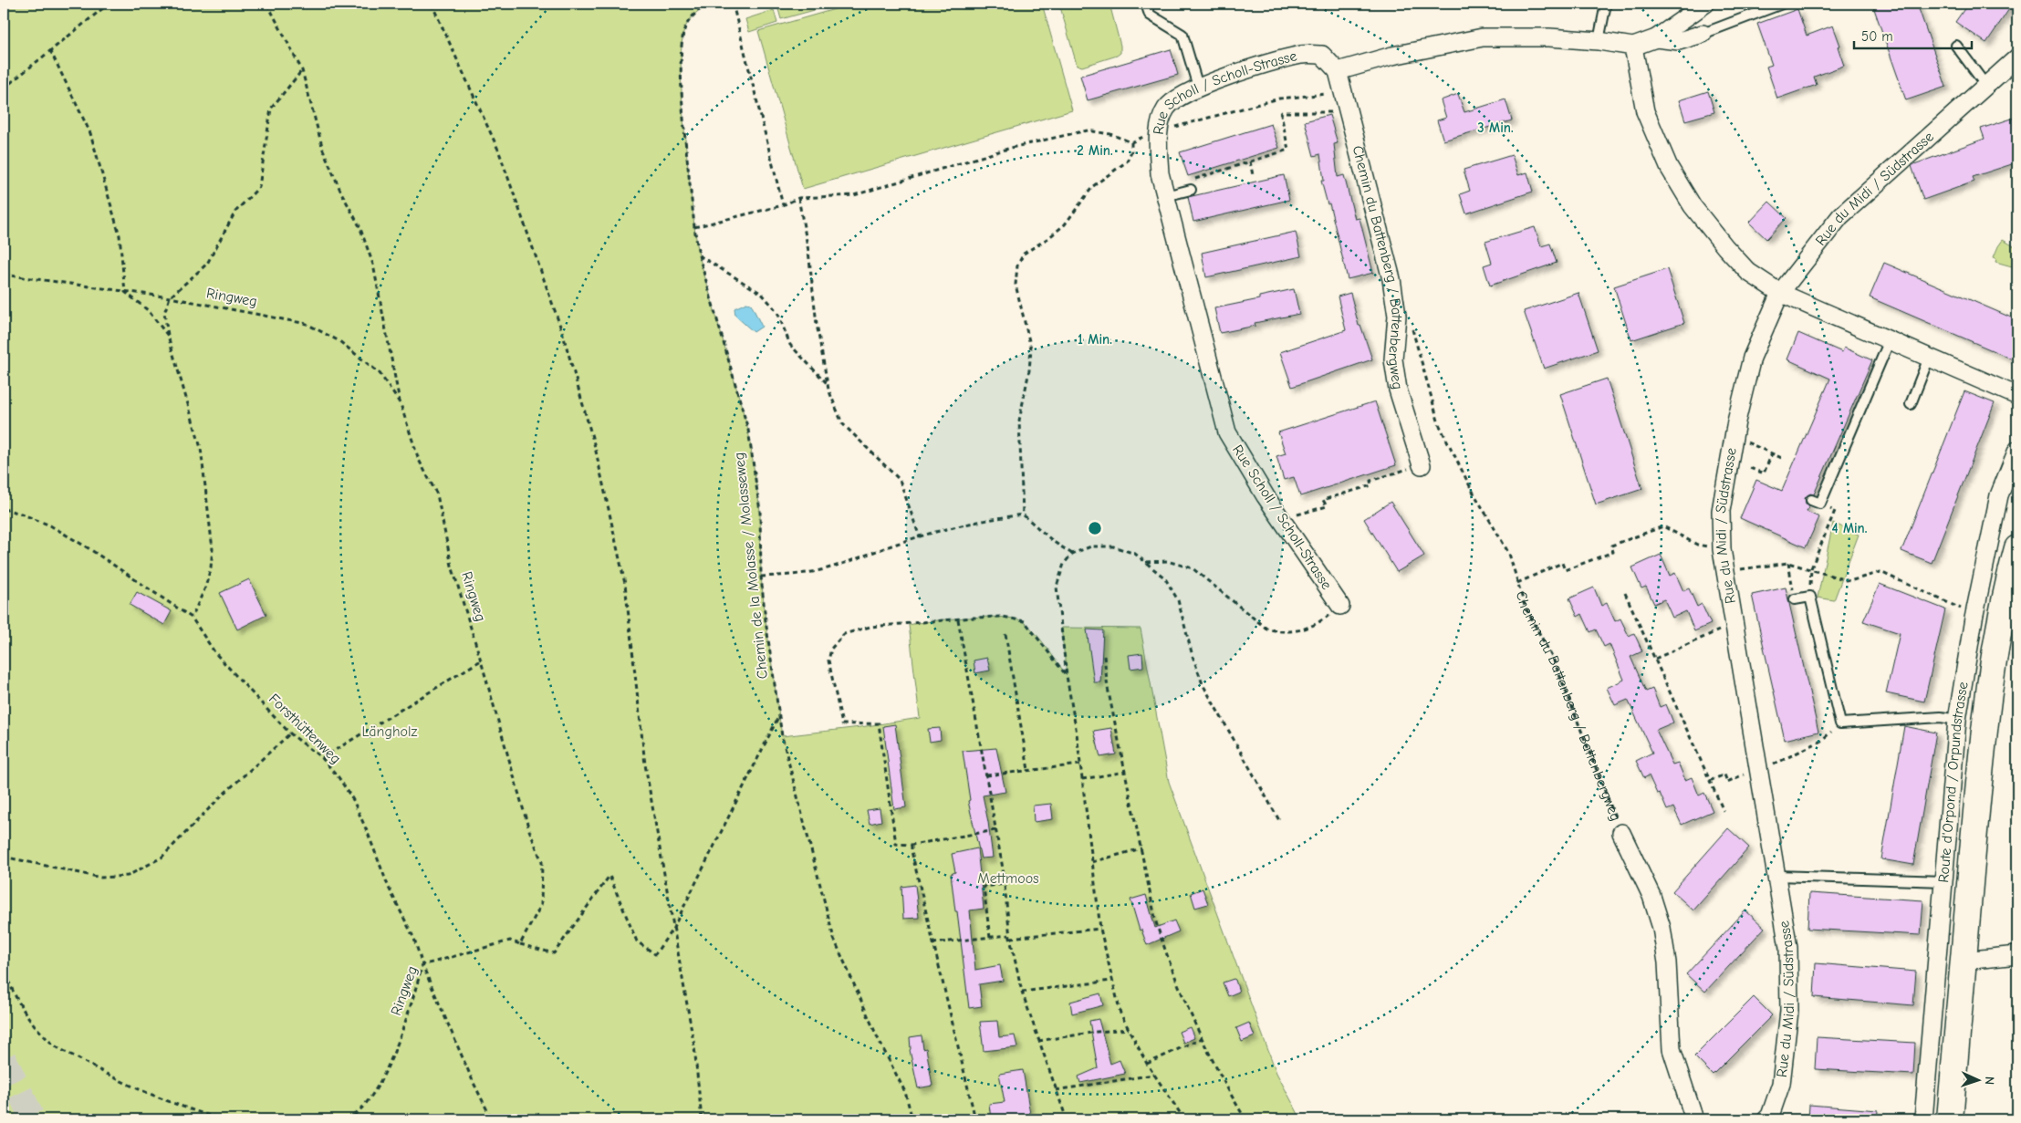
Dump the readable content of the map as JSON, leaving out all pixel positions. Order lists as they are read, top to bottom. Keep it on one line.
{"streets":{"main road":["Route d'Orpond / Orpundstrasse"],"street":["Rue Scholl / Scholl-Strasse","Rue du Midi / Südstrasse","Chemin du Battenberg / Battenbergweg"],"path":["Ringweg","Chemin de la Molasse / Molasseweg","Forsthüttenweg"]},"crossings":[["Rue Scholl / Scholl-Strasse","Chemin du Battenberg / Battenbergweg"],["Ringweg","Forsthüttenweg"]],"parks":["Längholz","Mettmoos"],"scale_bar":"50 m","north":"right","rings":["3 Min.","2 Min.","1 Min.","4 Min."]}
